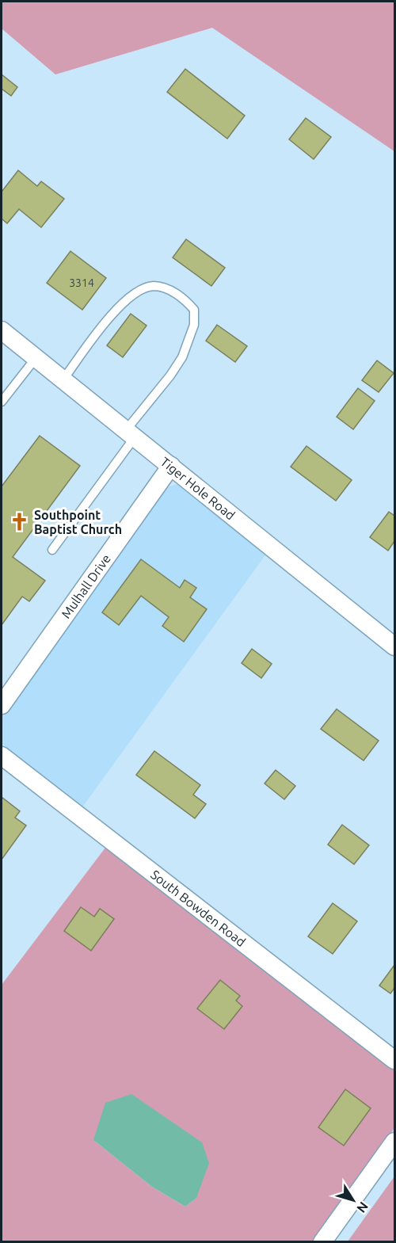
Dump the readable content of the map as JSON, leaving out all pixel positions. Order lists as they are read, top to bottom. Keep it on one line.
{"streets":{"street":["Tiger Hole Road","Mulhall Drive","South Bowden Road"]},"crossings":[["Tiger Hole Road","Mulhall Drive"]],"places":{"church":["Southpoint Baptist Church"]},"house_numbers":["3314"],"north":"bottom right"}
